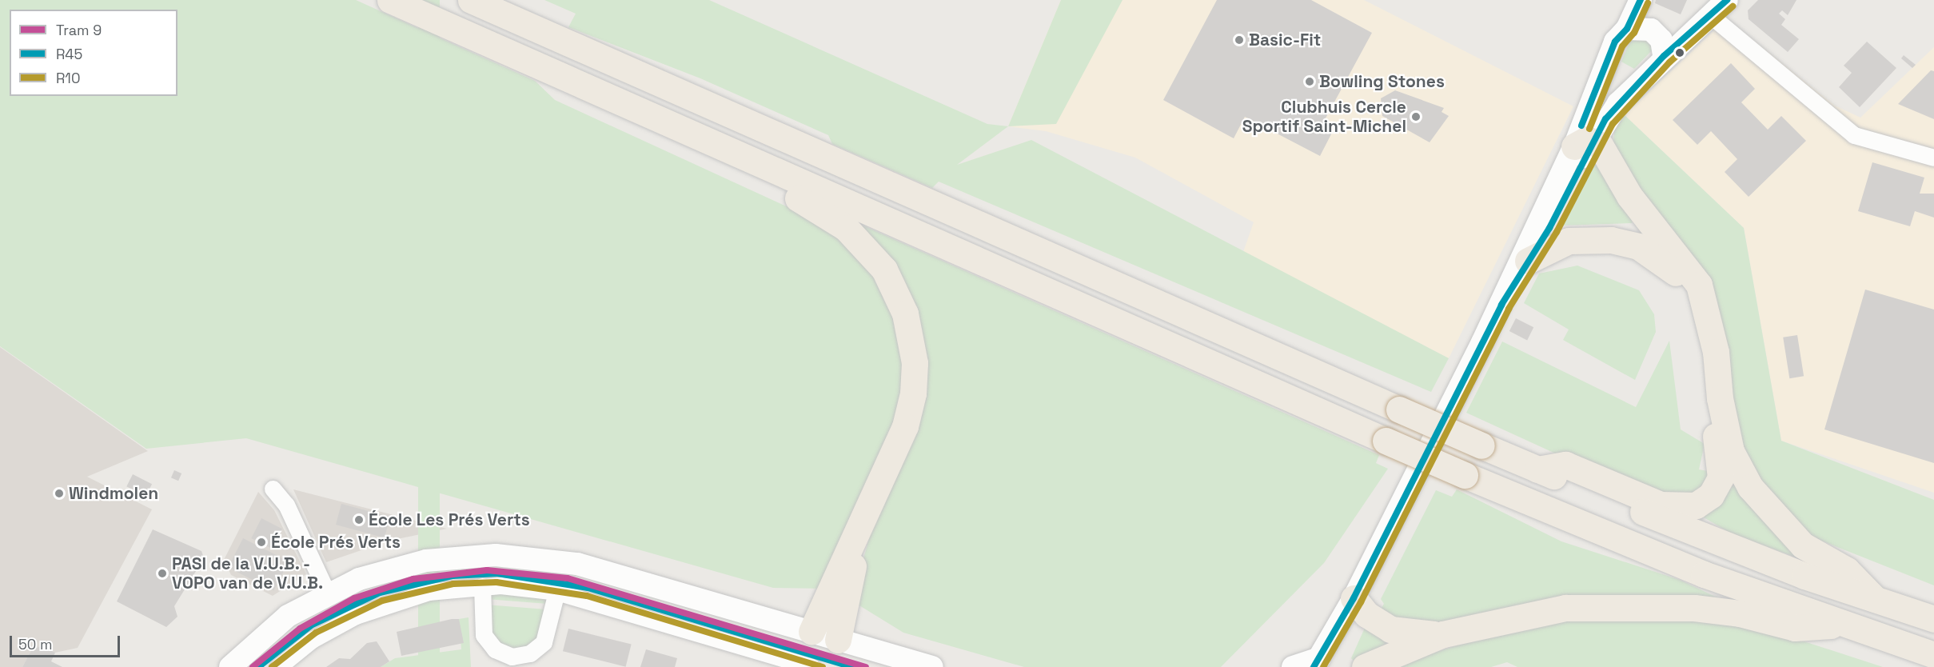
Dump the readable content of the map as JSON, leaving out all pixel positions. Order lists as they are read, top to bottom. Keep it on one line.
{"places":["Basic-Fit","Bowling Stones","Clubhuis Cercle Sportif Saint-Michel","Windmolen","École Les Prés Verts","École Prés Verts","PASI de la V.U.B. - VOPO van de V.U.B."],"lines":["transit line R45","transit line R10","tram line 9"],"legend":["Tram 9","R45","R10"],"scale_bar":"50 m"}
